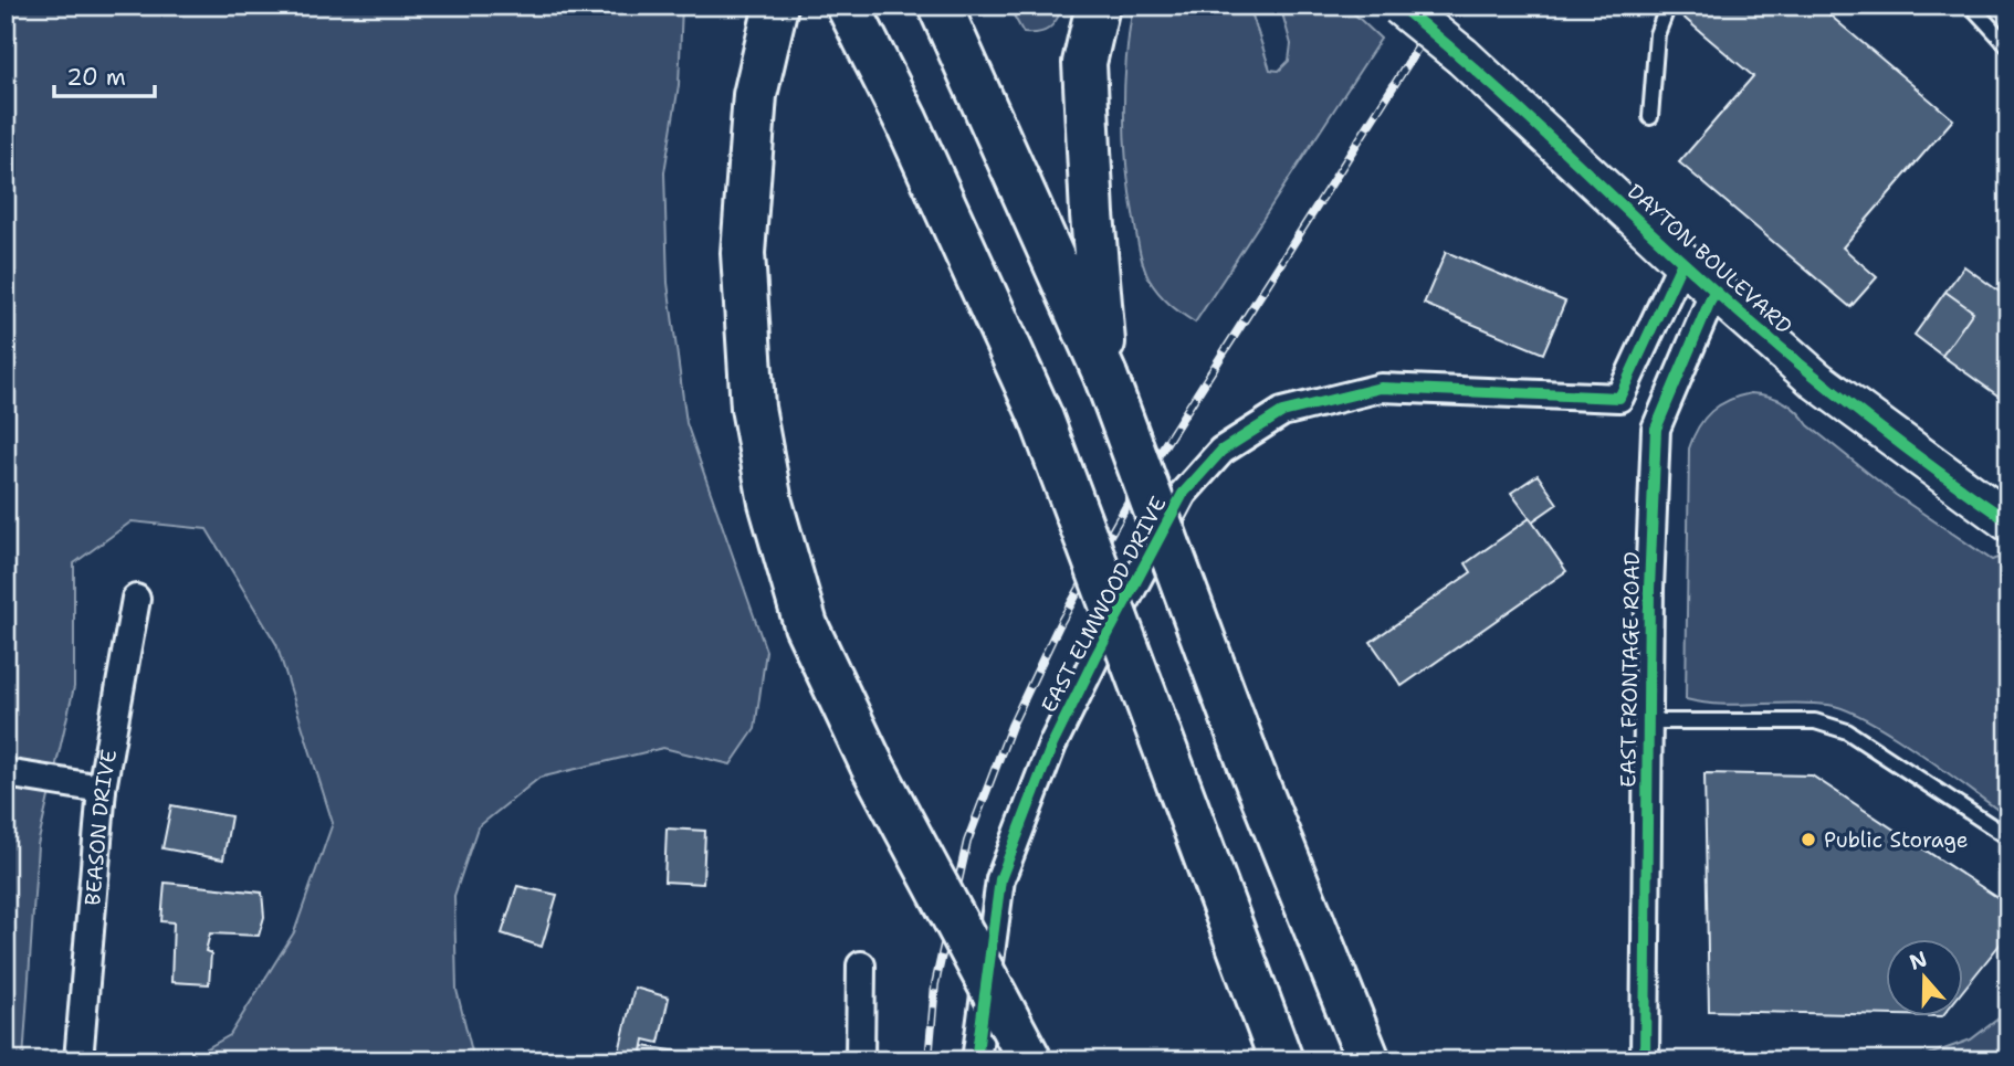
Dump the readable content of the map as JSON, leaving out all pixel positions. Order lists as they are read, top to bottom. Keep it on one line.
{"streets":{"main road":["DAYTON BOULEVARD"],"street":["EAST ELMWOOD DRIVE","EAST FRONTAGE ROAD","BEASON DRIVE"]},"crossings":[["DAYTON BOULEVARD","EAST ELMWOOD DRIVE"],["DAYTON BOULEVARD","EAST FRONTAGE ROAD"]],"places":["Public Storage"],"scale_bar":"20 m","north":"top"}
